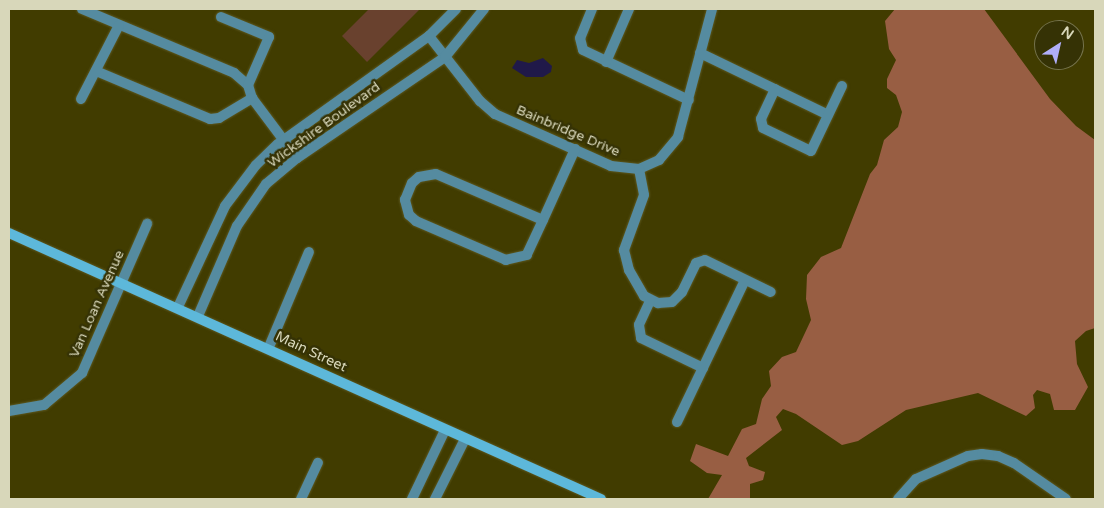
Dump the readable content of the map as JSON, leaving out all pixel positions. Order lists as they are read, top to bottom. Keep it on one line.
{"streets":{"main road":["Main Street"],"street":["Wickshire Boulevard","Bainbridge Drive","Van Loan Avenue"]},"crossings":[["Wickshire Boulevard","Bainbridge Drive"],["Wickshire Boulevard","Main Street"],["Van Loan Avenue","Main Street"]],"north":"top right"}
